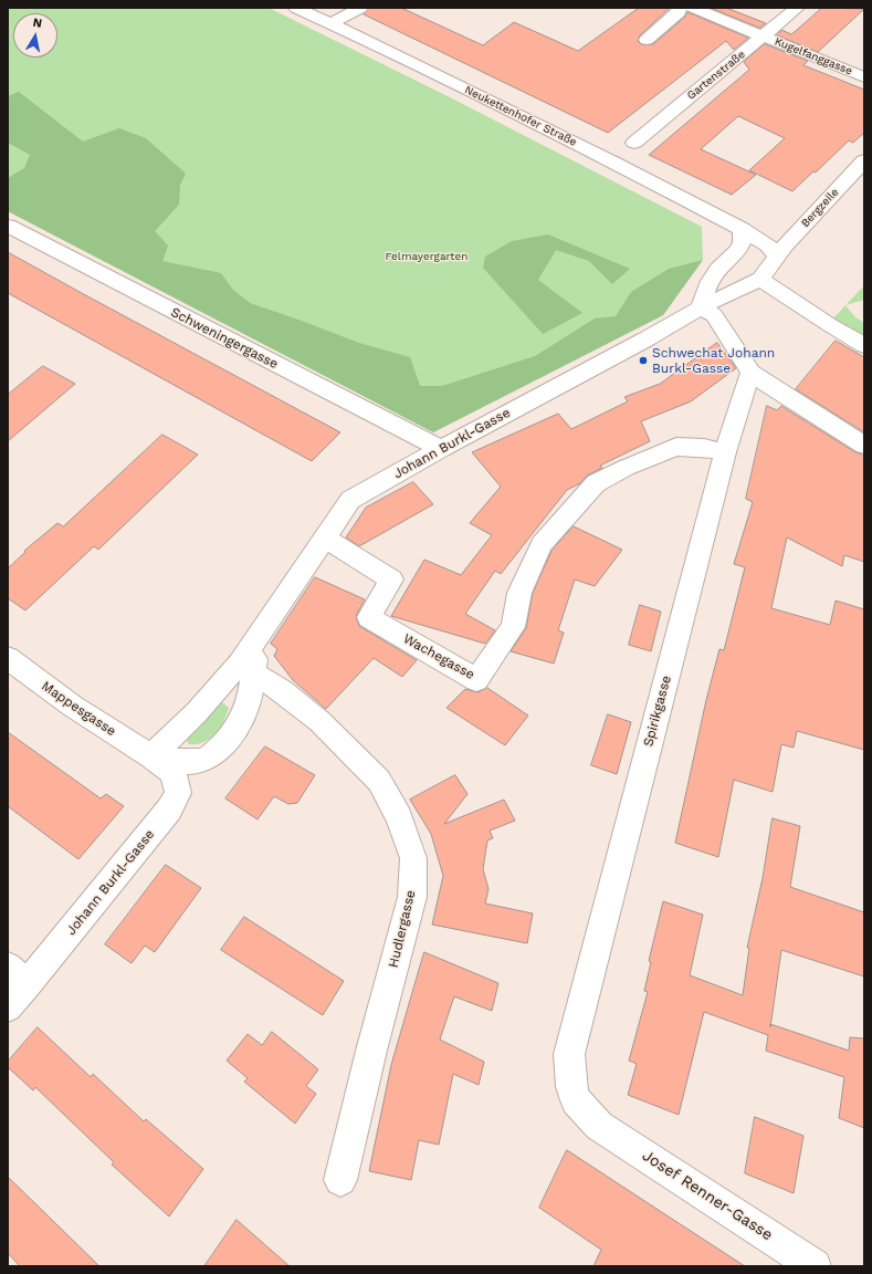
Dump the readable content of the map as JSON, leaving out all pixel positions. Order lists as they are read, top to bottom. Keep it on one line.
{"streets":{"street":["Kugelfanggasse","Gartenstraße","Neukettenhofer Straße","Bergzeile","Schweningergasse","Johann Burkl-Gasse","Wachegasse","Mappesgasse","Spirikgasse","Hudlergasse","Josef Renner-Gasse"]},"crossings":[["Kugelfanggasse","Gartenstraße"],["Neukettenhofer Straße","Bergzeile"],["Schweningergasse","Johann Burkl-Gasse"],["Johann Burkl-Gasse","Wachegasse"],["Johann Burkl-Gasse","Mappesgasse"],["Johann Burkl-Gasse","Hudlergasse"],["Wachegasse","Spirikgasse"],["Spirikgasse","Josef Renner-Gasse"]],"parks":["Felmayergarten"],"places":["Schwechat Johann Burkl-Gasse"],"north":"top"}
